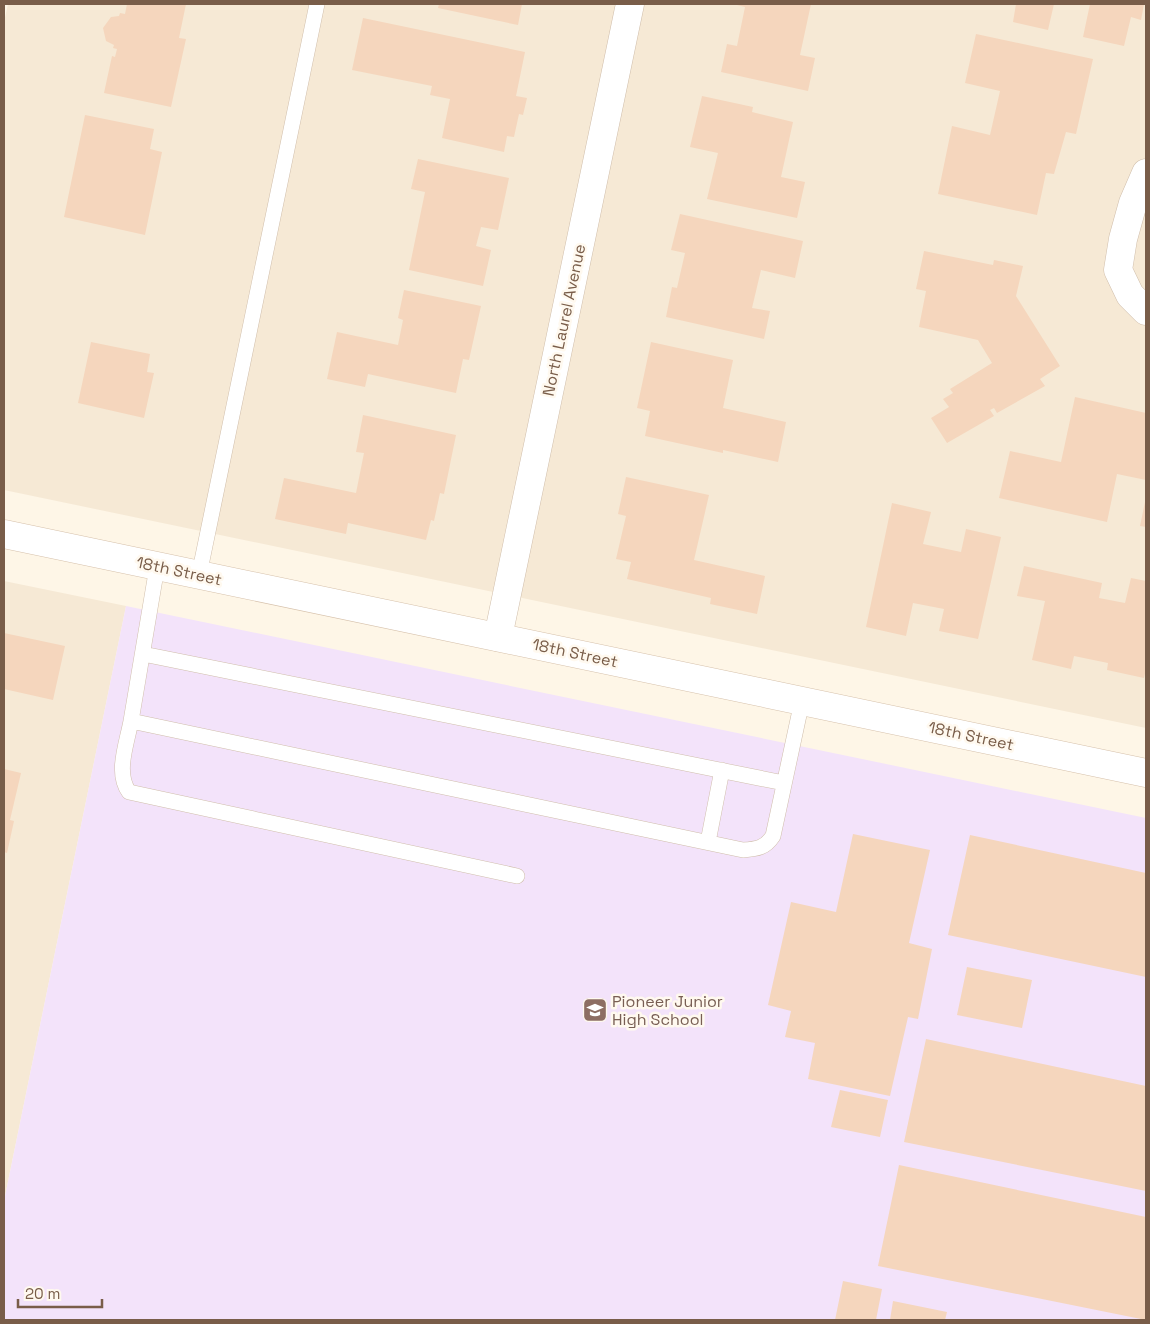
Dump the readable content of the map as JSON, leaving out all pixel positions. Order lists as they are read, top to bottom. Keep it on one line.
{"streets":{"main road":["North Laurel Avenue","18th Street"]},"crossings":[["North Laurel Avenue","18th Street"]],"places":{"school or university":["Pioneer Junior High School"]},"scale_bar":"20 m"}
